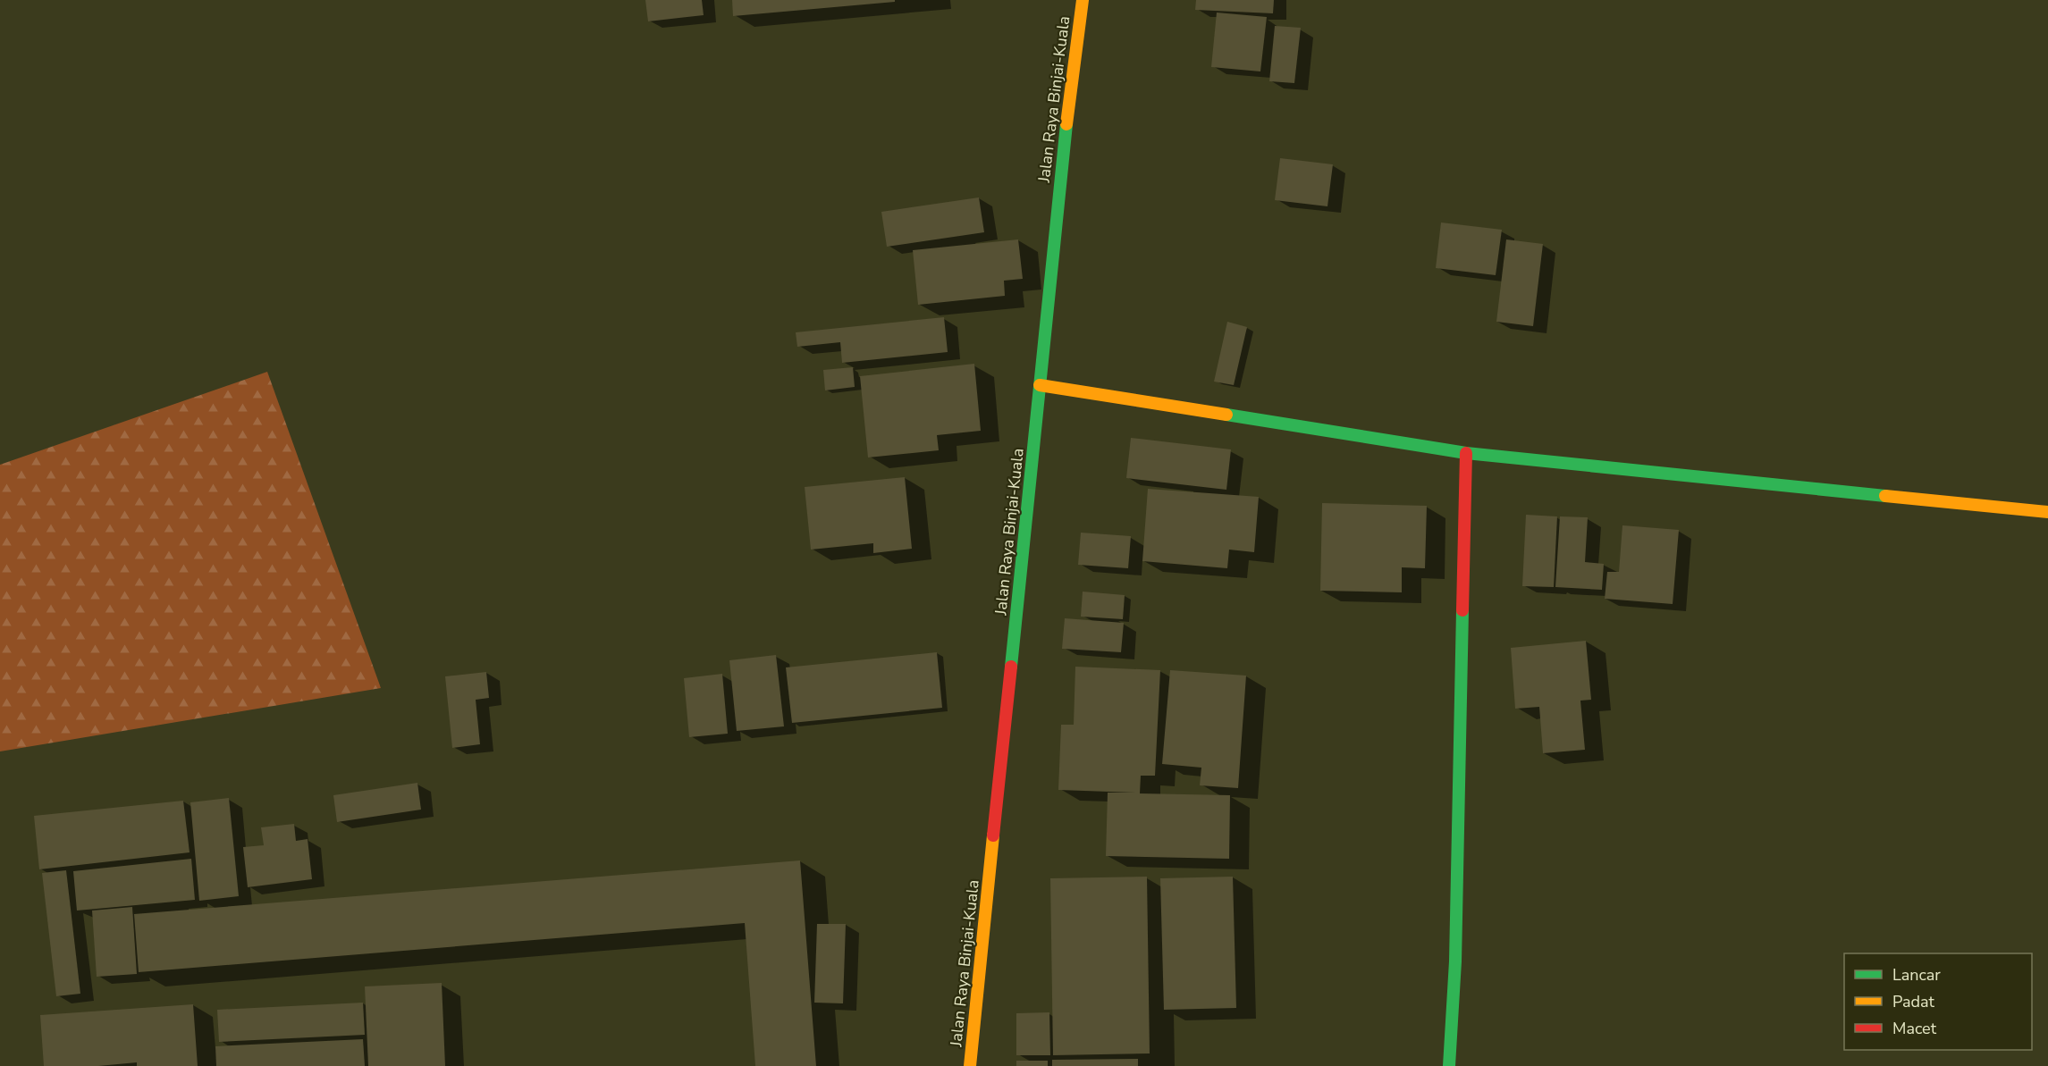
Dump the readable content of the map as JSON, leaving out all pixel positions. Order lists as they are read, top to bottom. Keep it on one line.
{"streets":{"street":["Jalan Raya Binjai-Kuala"]},"legend":["Lancar","Padat","Macet"]}
